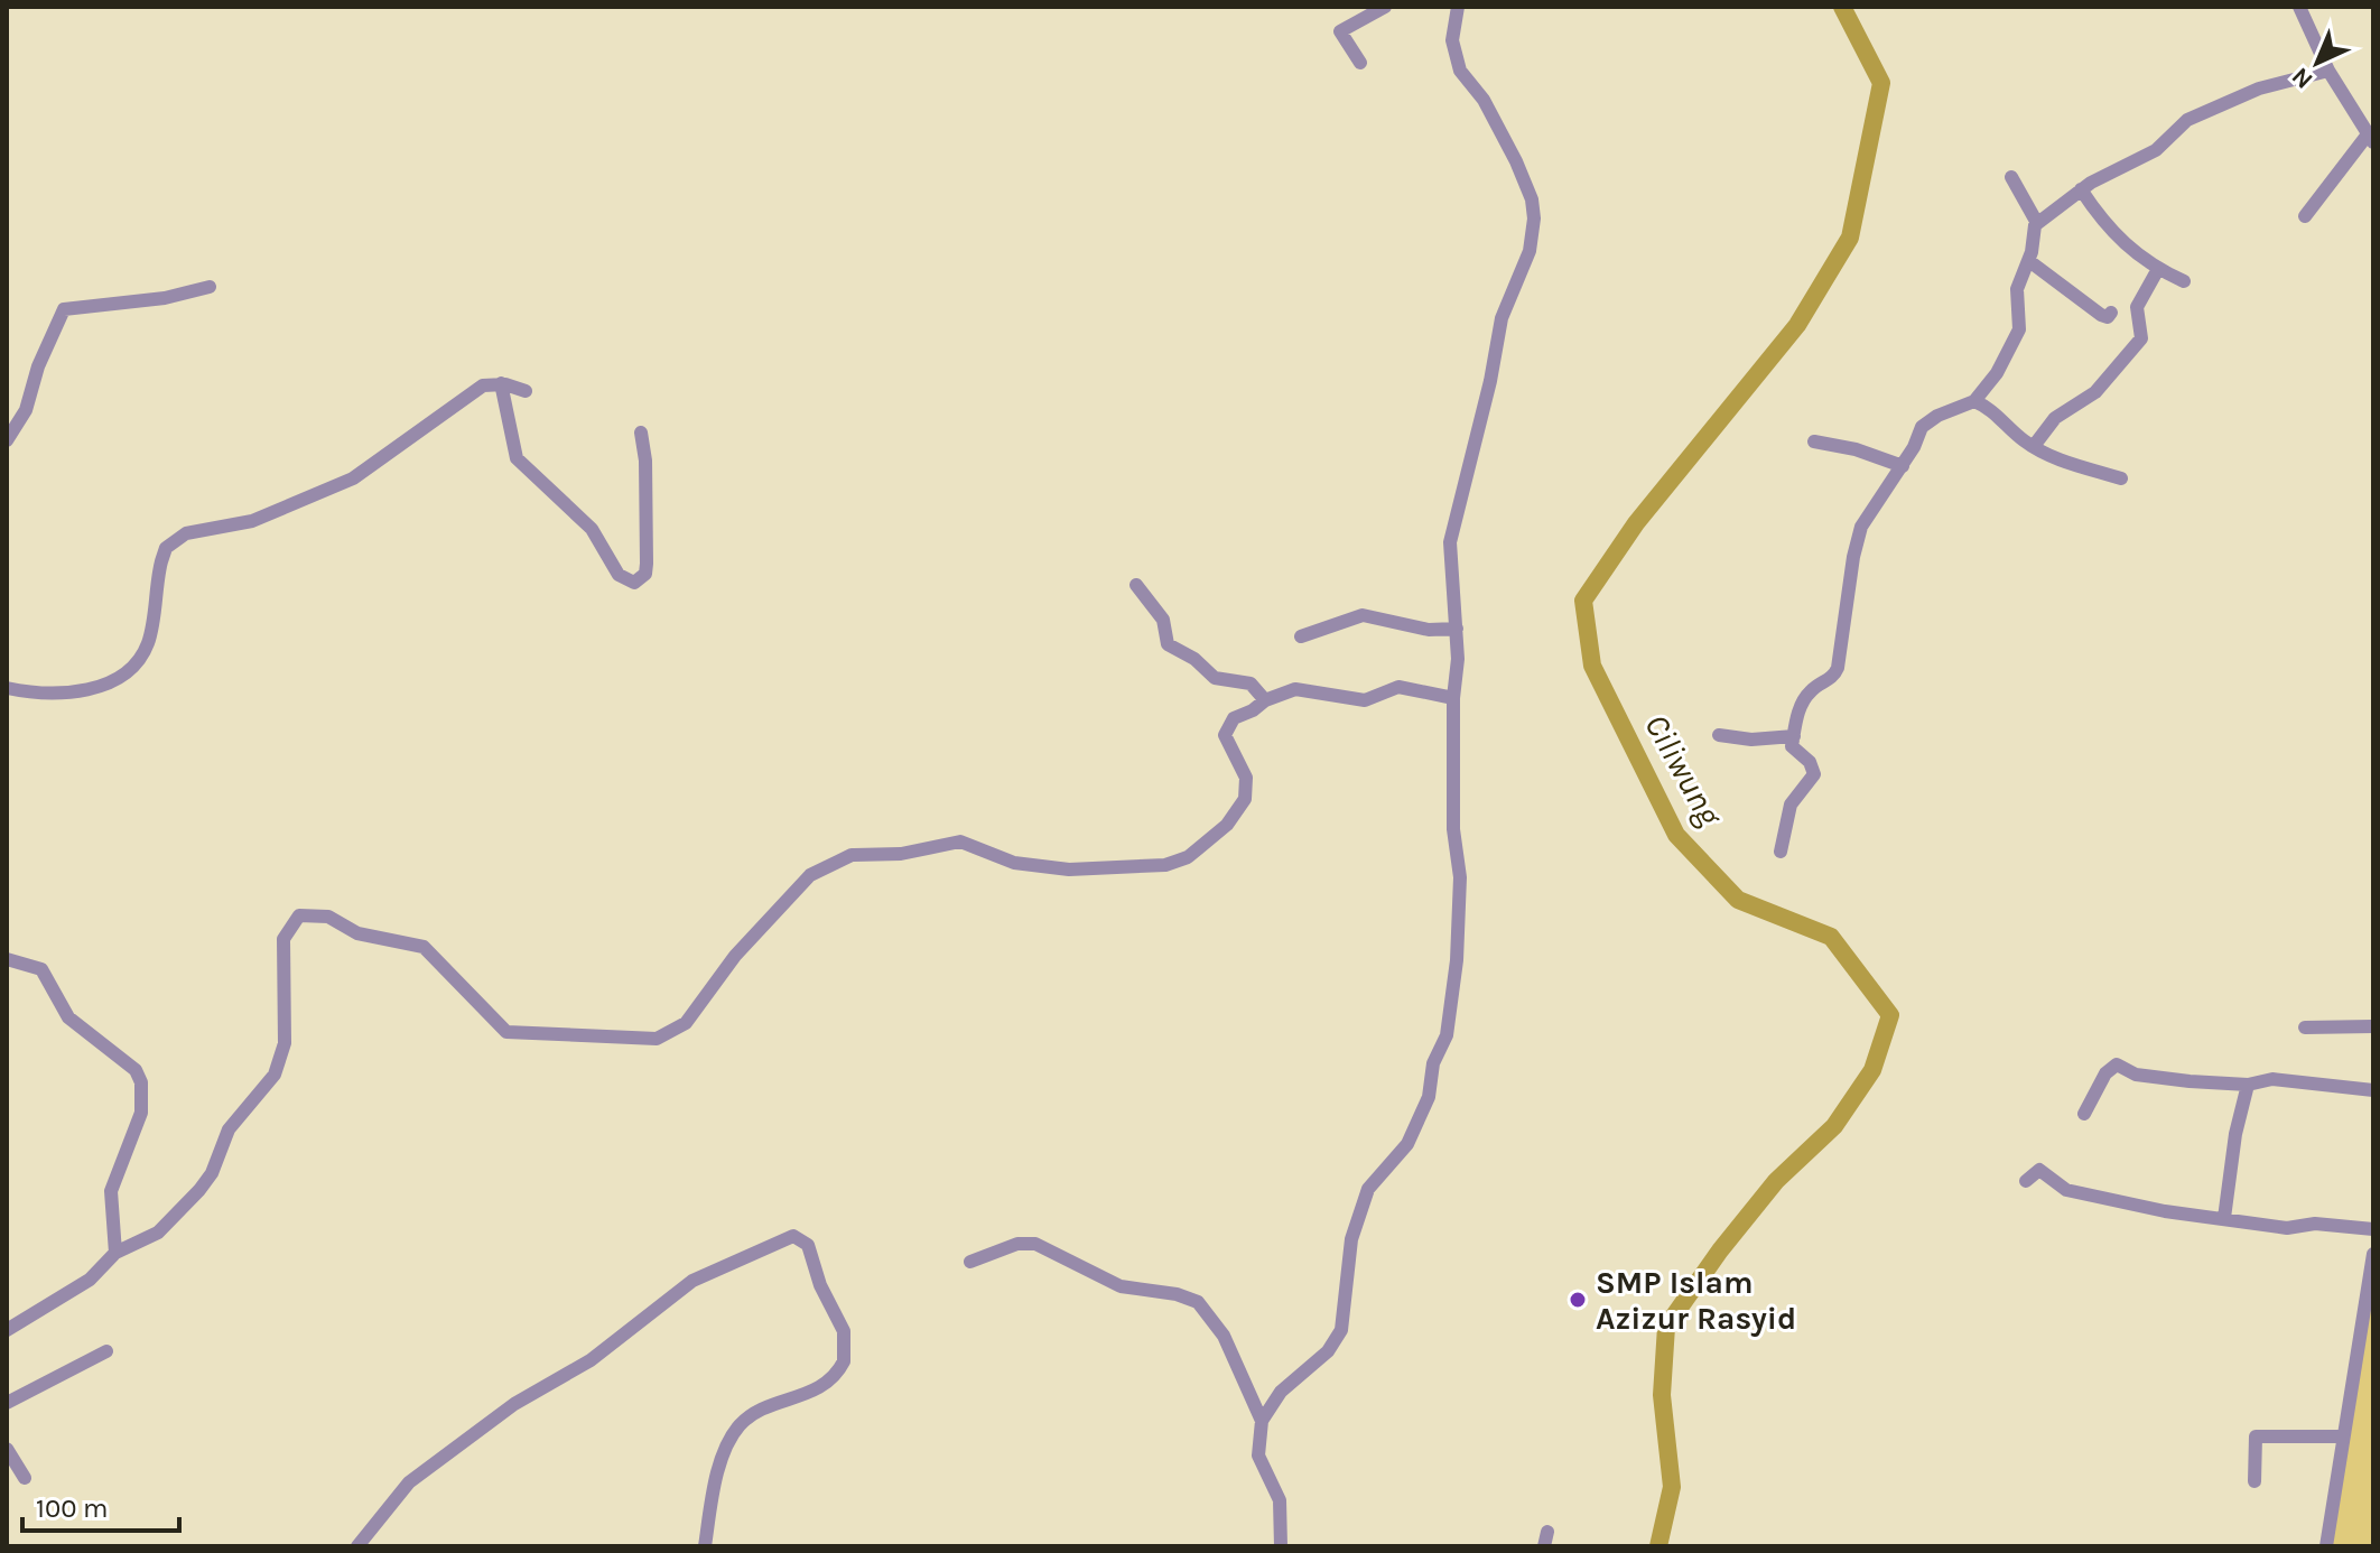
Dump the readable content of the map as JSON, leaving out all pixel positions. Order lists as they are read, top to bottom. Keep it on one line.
{"water":["Ciliwung"],"places":["SMP Islam Azizur Rasyid"],"scale_bar":"100 m","north":"bottom left"}
